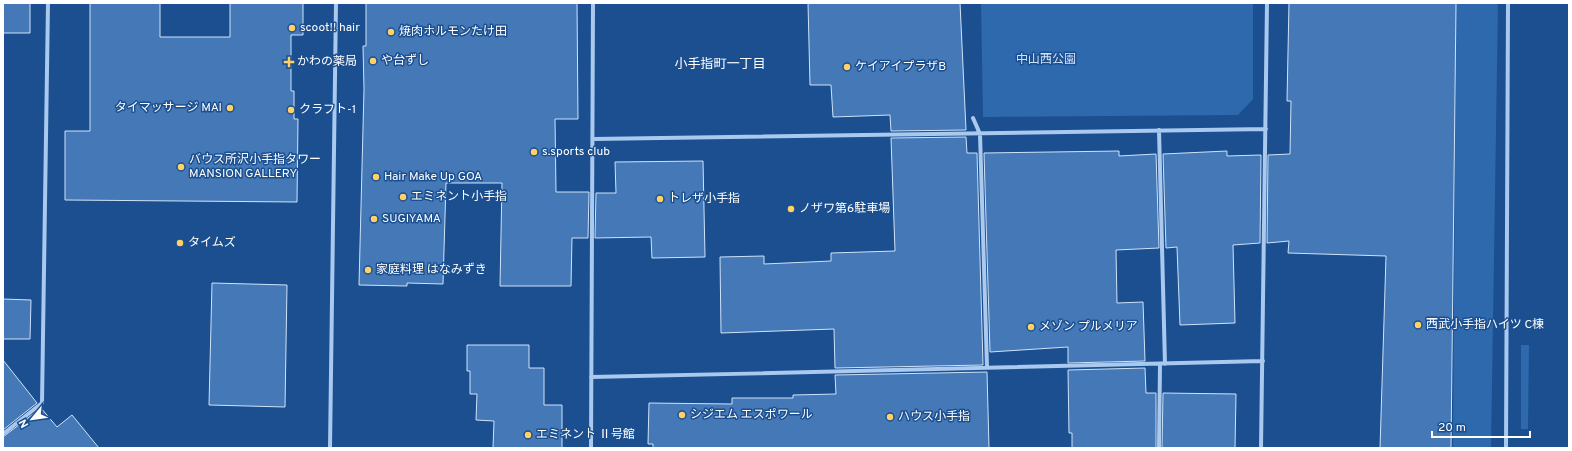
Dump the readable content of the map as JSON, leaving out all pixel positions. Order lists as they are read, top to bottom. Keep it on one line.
{"districts":["小手指町一丁目"],"parks":["中山西公園"],"places":{"other":["scoot!! hair","焼肉ホルモンたけ田","や台ずし","ケイアイプラザB","タイマッサージ MAI","クラフト-1","s.sports club","バウス所沢小手指タワー MANSION GALLERY","Hair Make Up GOA","エミネント小手指","トレザ小手指","ノザワ第6駐車場","SUGIYAMA","タイムズ","家庭料理 はなみずき","西武小手指ハイツ C棟","メゾン プルメリア","シジエム エスポワール","ハウス小手指","エミネント Ⅱ号館"],"health":["かわの薬局"]},"scale_bar":"20 m","north":"bottom left"}
